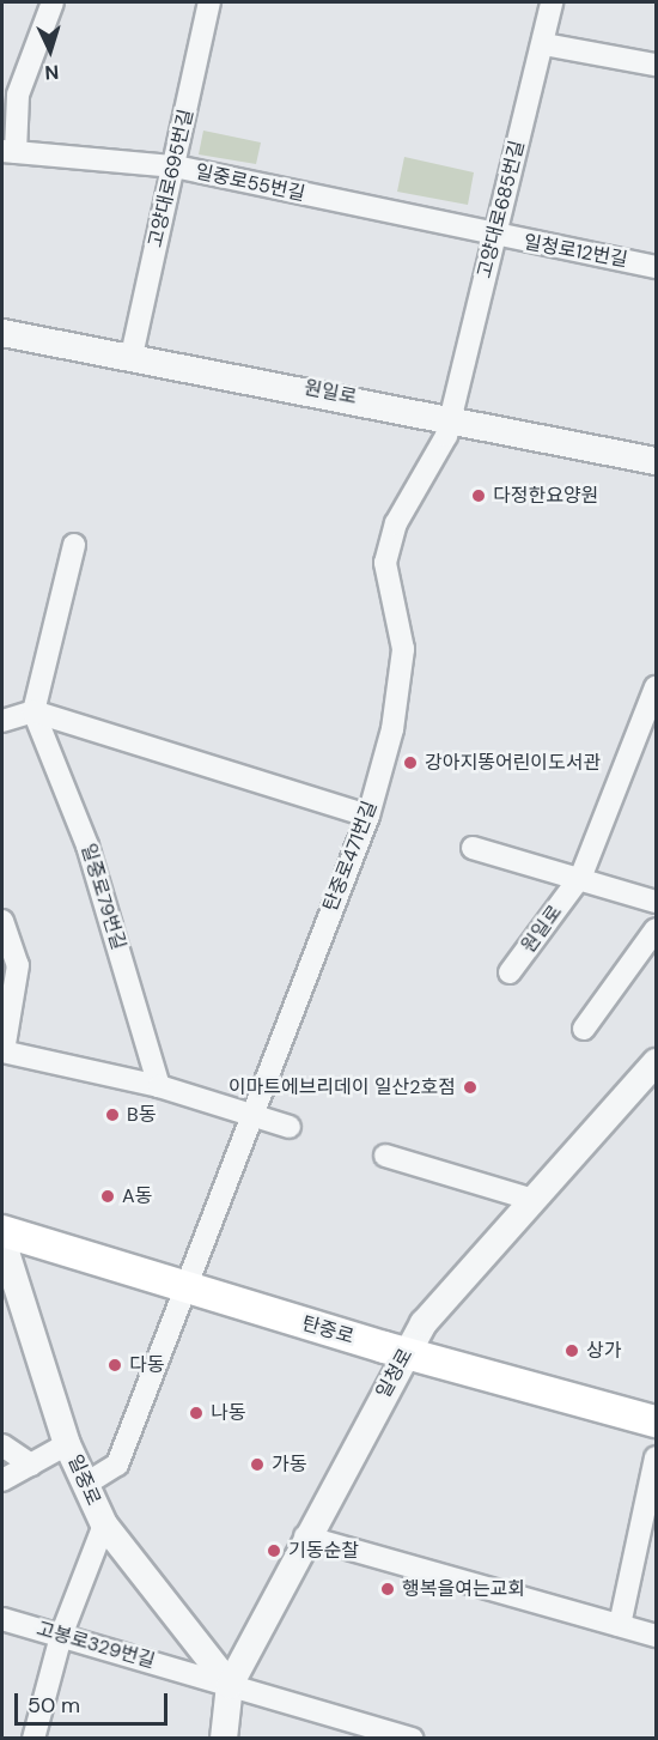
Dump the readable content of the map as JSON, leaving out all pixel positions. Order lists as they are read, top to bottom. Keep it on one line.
{"streets":{"main road":["탄중로"],"street":["고양대로695번길","일중로55번길","고양대로685번길","일청로12번길","원일로","탄중로471번길","일중로79번길","일청로","일중로","고봉로329번길"]},"crossings":[["고양대로695번길","일중로55번길"],["고양대로695번길","원일로"],["일중로55번길","고양대로685번길"],["일중로55번길","일청로12번길"],["고양대로685번길","일청로12번길"],["고양대로685번길","원일로"],["고양대로685번길","탄중로471번길"],["원일로","탄중로471번길"],["탄중로471번길","탄중로"],["탄중로471번길","일중로"],["탄중로","일청로"],["일청로","일중로"],["일청로","고봉로329번길"],["일중로","고봉로329번길"]],"places":["다정한요양원","강아지똥어린이도서관","이마트에브리데이 일산2호점","B동","A동","상가","다동","나동","가동","기동순찰","행복을여는교회"],"scale_bar":"50 m","north":"bottom"}
